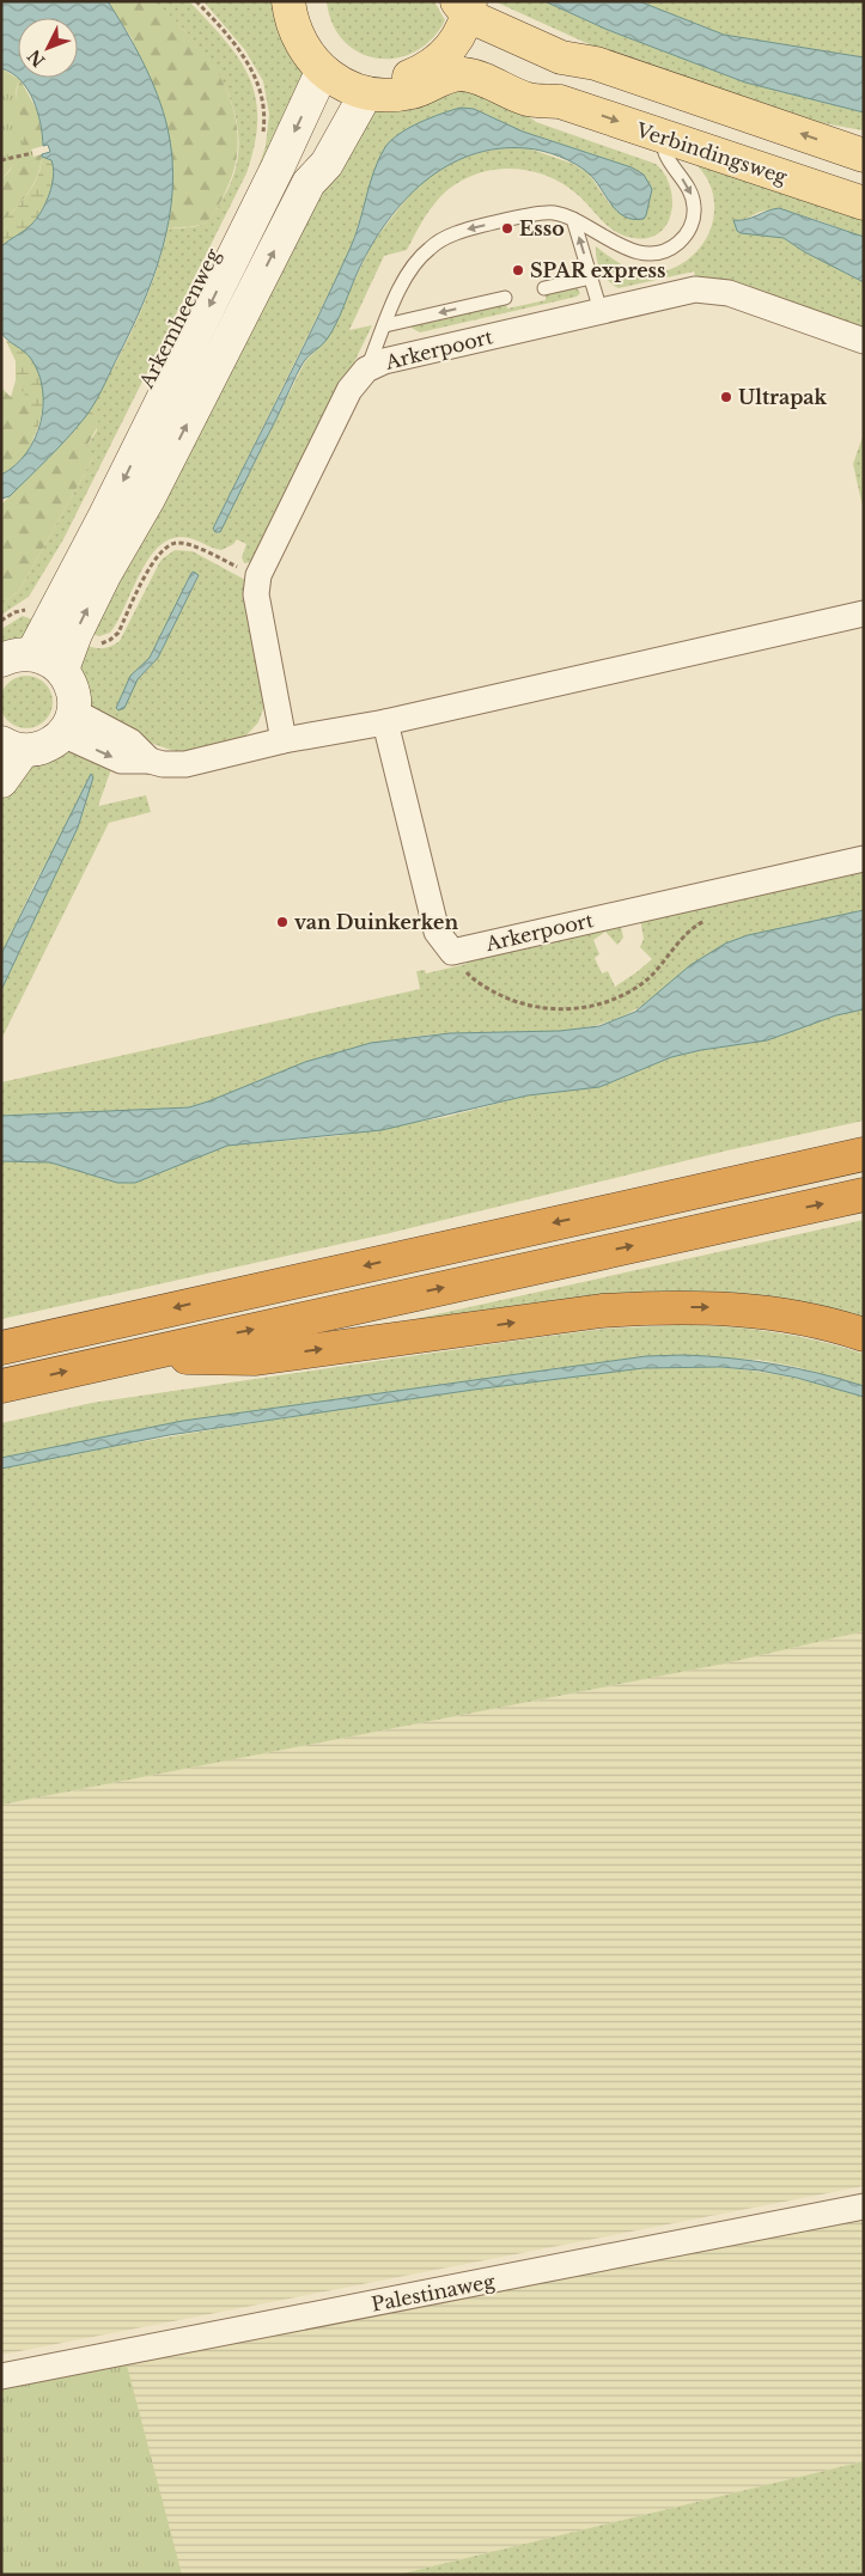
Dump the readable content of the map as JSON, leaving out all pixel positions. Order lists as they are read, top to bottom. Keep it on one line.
{"streets":{"main road":["Verbindingsweg","Arkemheenweg"],"street":["Arkerpoort","Palestinaweg"]},"places":["Esso","SPAR express","Ultrapak","van Duinkerken"],"north":"bottom left"}
